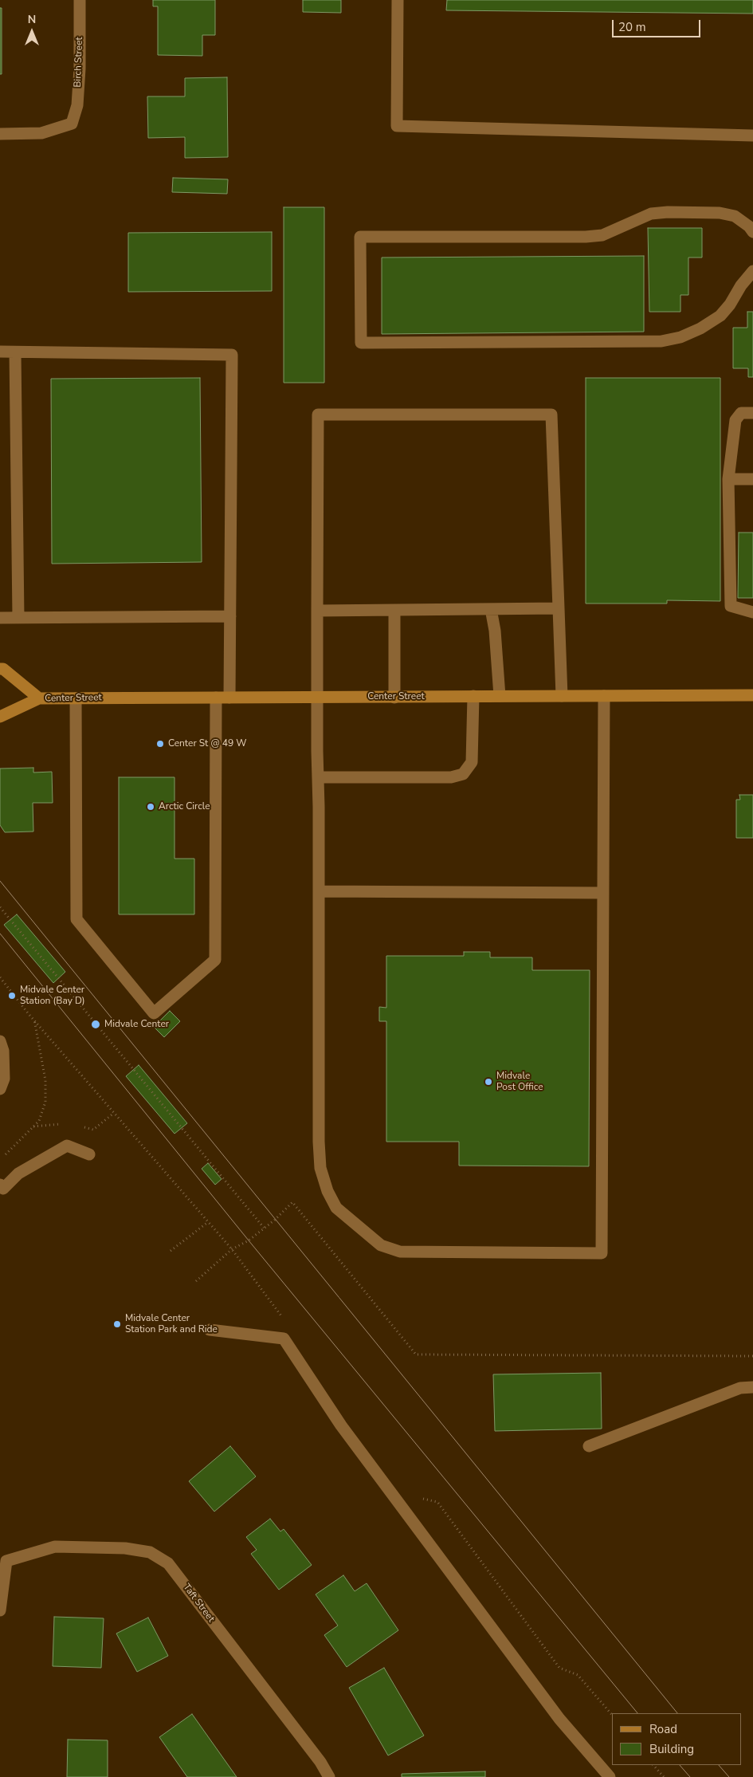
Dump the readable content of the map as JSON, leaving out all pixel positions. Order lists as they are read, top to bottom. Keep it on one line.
{"streets":{"main road":["Center Street"],"street":["Birch Street","Taft Street"]},"places":["Center St @ 49 W","Arctic Circle","Midvale Center Station (Bay D)","Midvale Center","Midvale Post Office","Midvale Center Station Park and Ride"],"legend":["Road","Building"],"scale_bar":"20 m","north":"top"}
